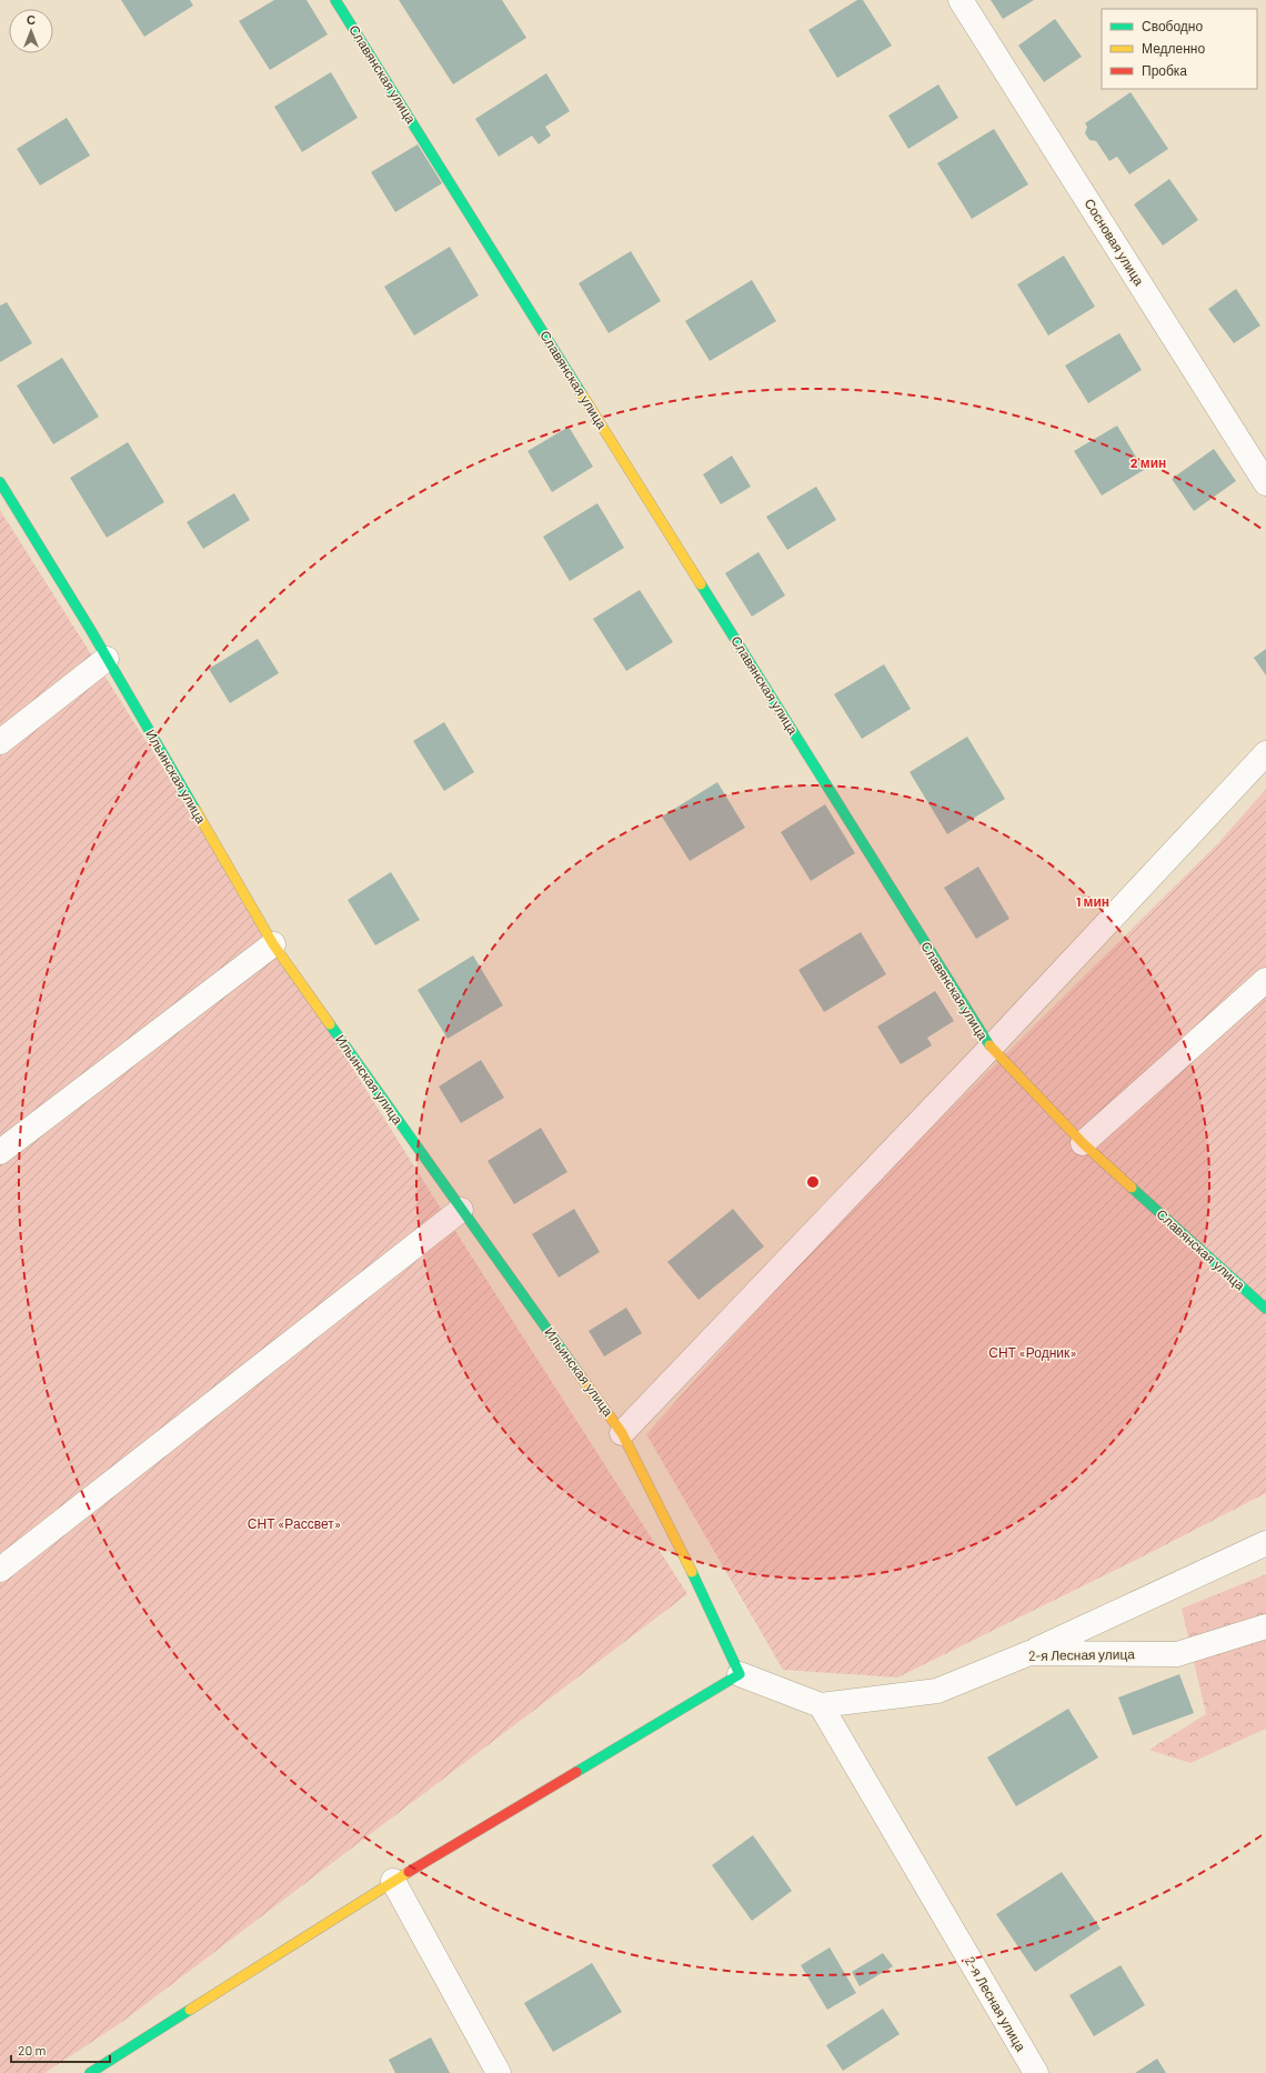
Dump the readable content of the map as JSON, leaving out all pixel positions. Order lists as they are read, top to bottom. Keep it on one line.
{"streets":{"street":["Славянская улица","Сосновая улица","Ильинская улица","2-я Лесная улица"]},"crossings":[["Ильинская улица","2-я Лесная улица"]],"parks":["СНТ «Родник»","СНТ «Рассвет»"],"legend":["Свободно","Медленно","Пробка"],"scale_bar":"20 m","north":"top","rings":["2 мин","1 мин"]}
